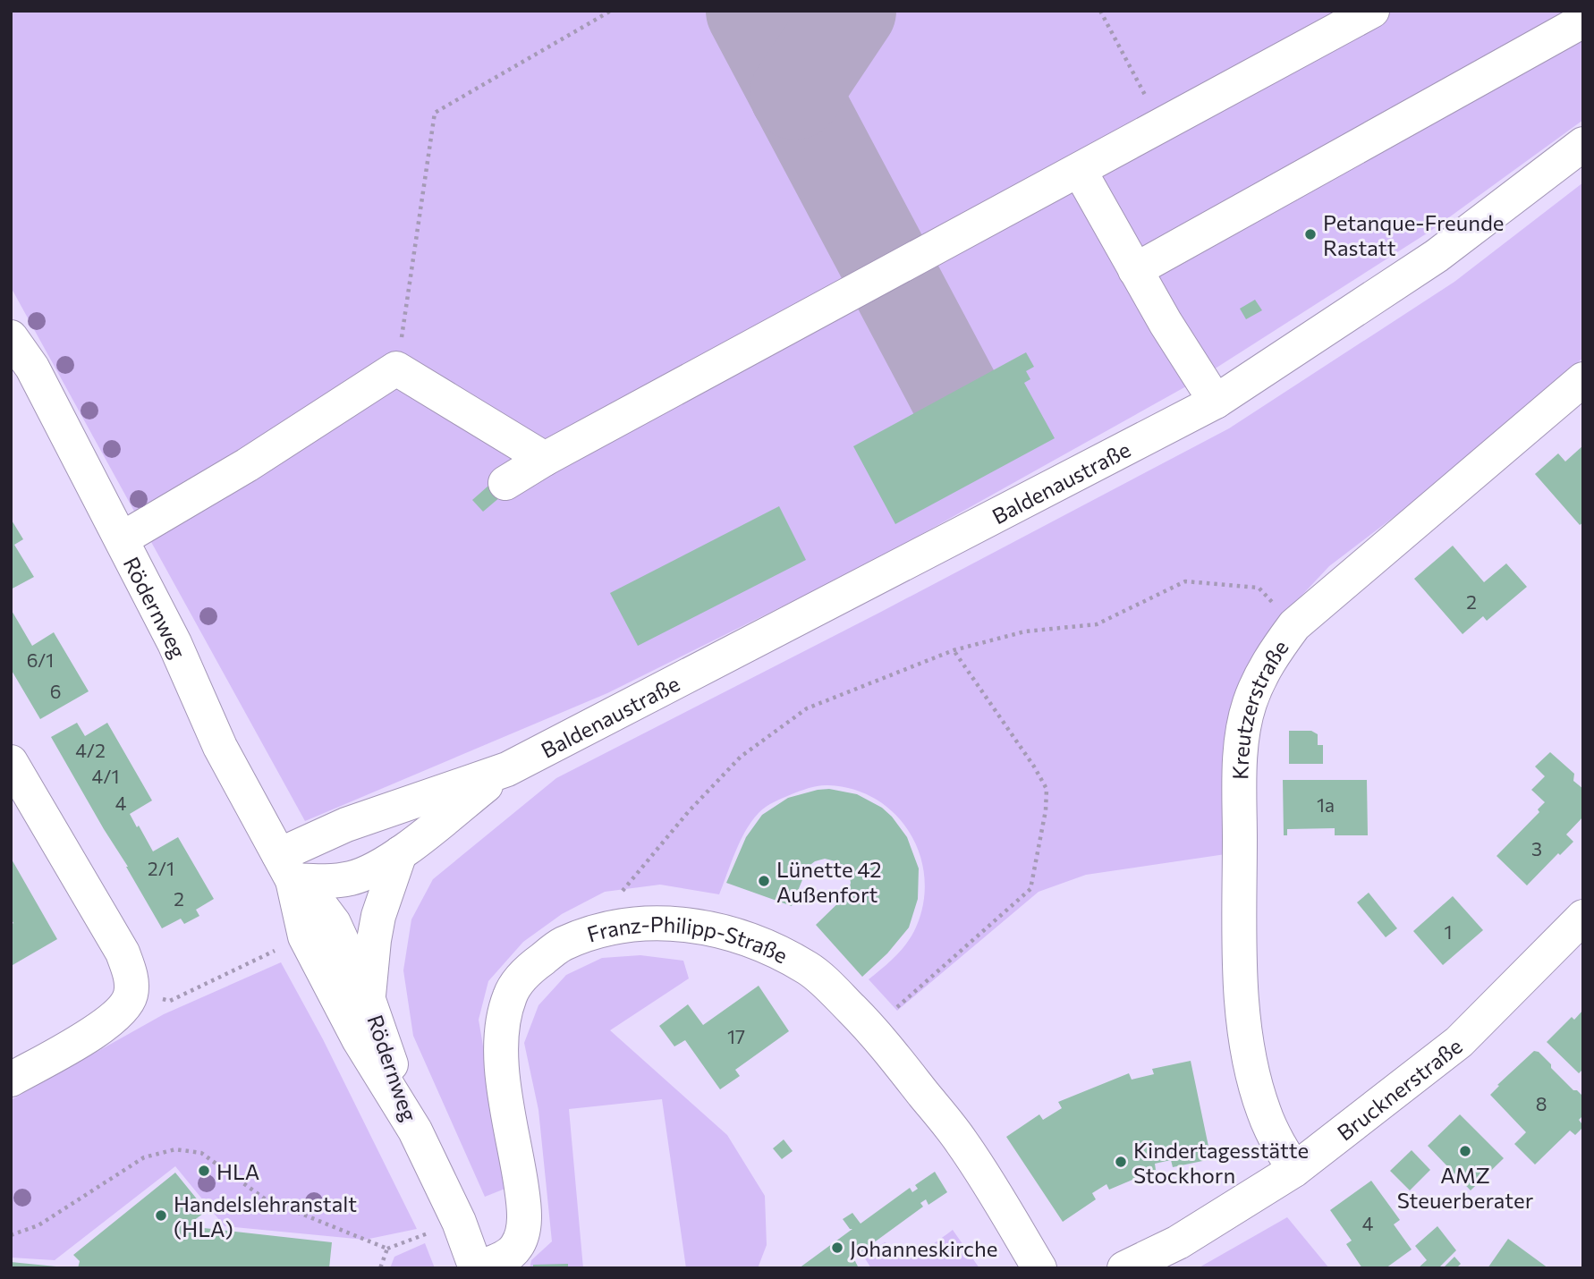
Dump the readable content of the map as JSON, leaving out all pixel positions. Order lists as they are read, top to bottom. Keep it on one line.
{"streets":{"street":["Baldenaustraße","Rödernweg","Kreutzerstraße","Franz-Philipp-Straße","Brucknerstraße"]},"crossings":[["Baldenaustraße","Rödernweg"],["Rödernweg","Franz-Philipp-Straße"],["Kreutzerstraße","Brucknerstraße"]],"places":["Petanque-Freunde Rastatt","Lünette 42 Außenfort","AMZ Steuerberater","Kindertagesstätte Stockhorn","HLA","Handelslehranstalt (HLA)","Johanneskirche"],"house_numbers":["2","6/1","6","4/2","4/1","4","1a","3","2/1","2","1","17","8","4"]}
